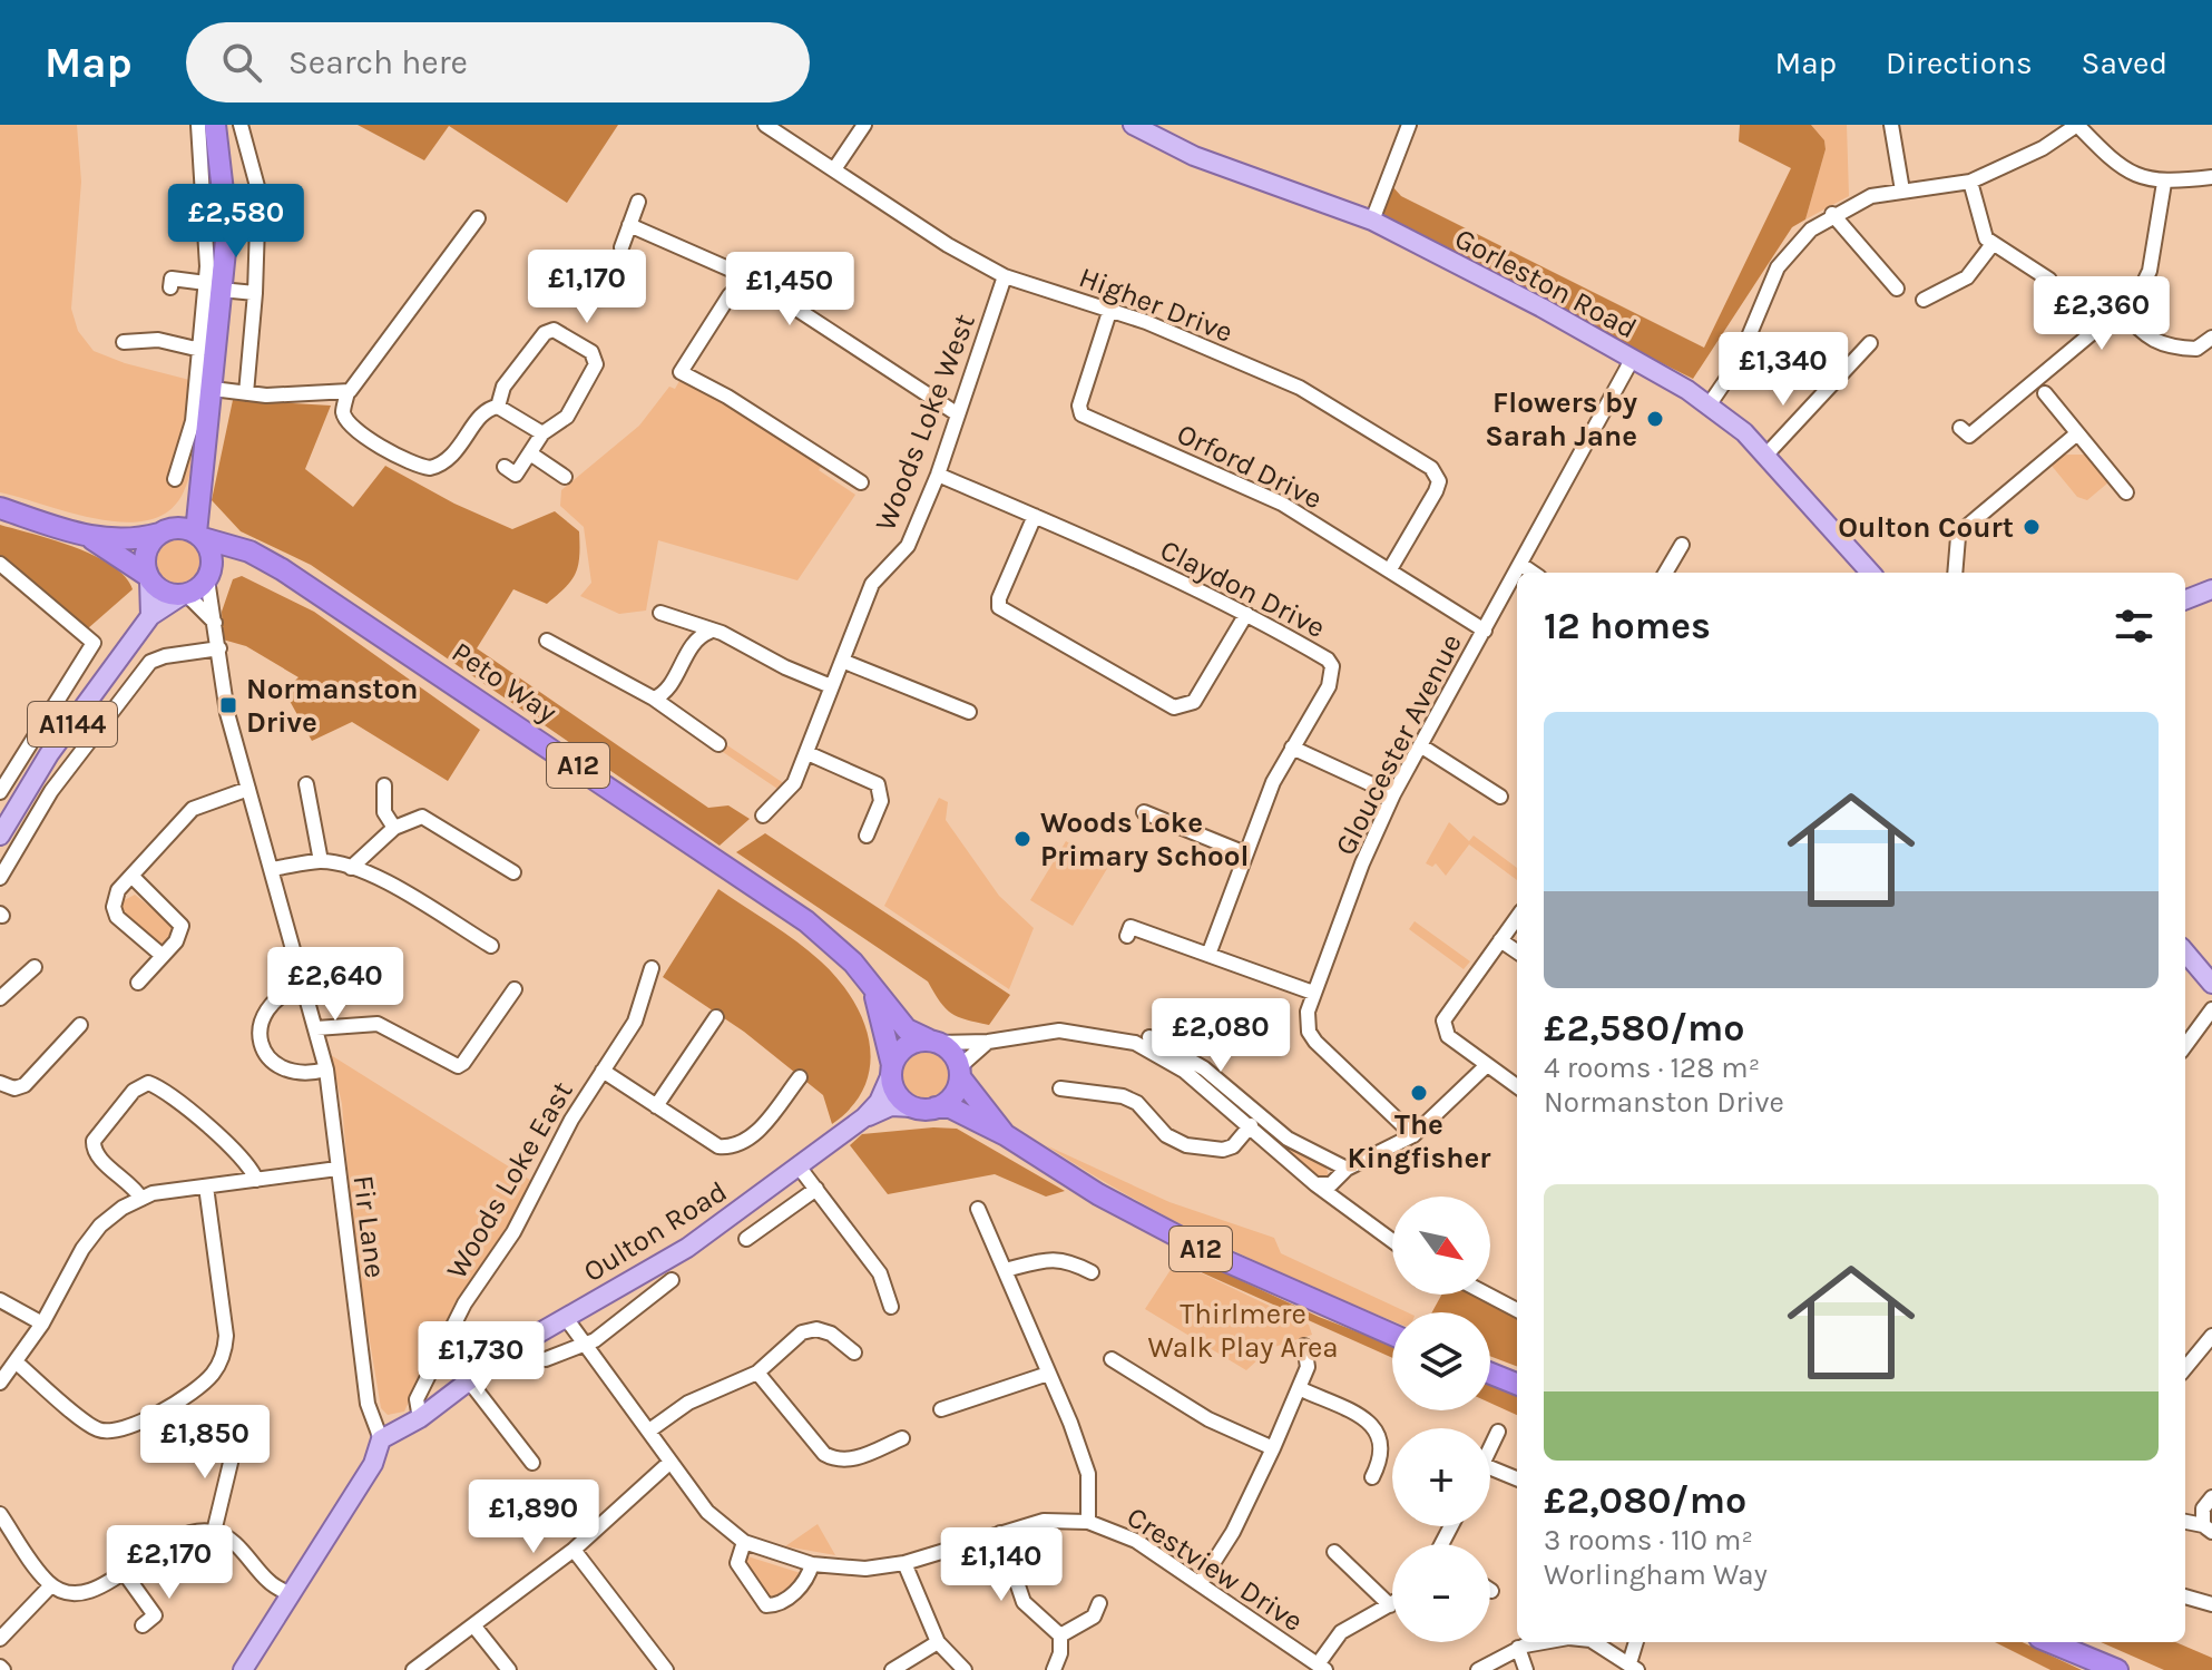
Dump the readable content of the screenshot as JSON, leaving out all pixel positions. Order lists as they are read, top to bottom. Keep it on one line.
{"streets":{"highway":["Peto Way","A12"],"main road":["Gorleston Road","A1144","Oulton Road"],"street":["Higher Drive","Woods Loke West","Orford Drive","Claydon Drive","Gloucester Avenue","Woods Loke East","Fir Lane","Crestview Drive"]},"crossings":[["Gorleston Road","Gloucester Avenue"],["Higher Drive","Woods Loke West"],["Higher Drive","Orford Drive"],["Woods Loke West","Claydon Drive"],["Orford Drive","Gloucester Avenue"],["Peto Way","A1144"],["Peto Way","A12"],["Peto Way","Fir Lane"],["Peto Way","Oulton Road"],["A1144","Fir Lane"],["A12","Oulton Road"],["Woods Loke East","Oulton Road"],["Fir Lane","Oulton Road"],["Oulton Road","Crestview Drive"]],"parks":["Thirlmere Walk Play Area"],"places":{"other":["Flowers by Sarah Jane","Oulton Court","Woods Loke Primary School","The Kingfisher"],"transit":["Normanston Drive"]},"north":"bottom right","page":{"header":"Map","search":"Search here","nav":["Map","Directions","Saved"],"price":["£2,580","£1,170","£1,450","£2,360","£1,340","£2,640","£2,080","£1,730","£1,850","£1,890","£2,170","£1,140"],"heading":"12 homes","list":[{"name":"£2,580/mo","note":"4 rooms · 128 m² · Normanston Drive"},{"name":"£2,080/mo","note":"3 rooms · 110 m² · Worlingham Way"}],"map_buttons":["+","−"]}}
